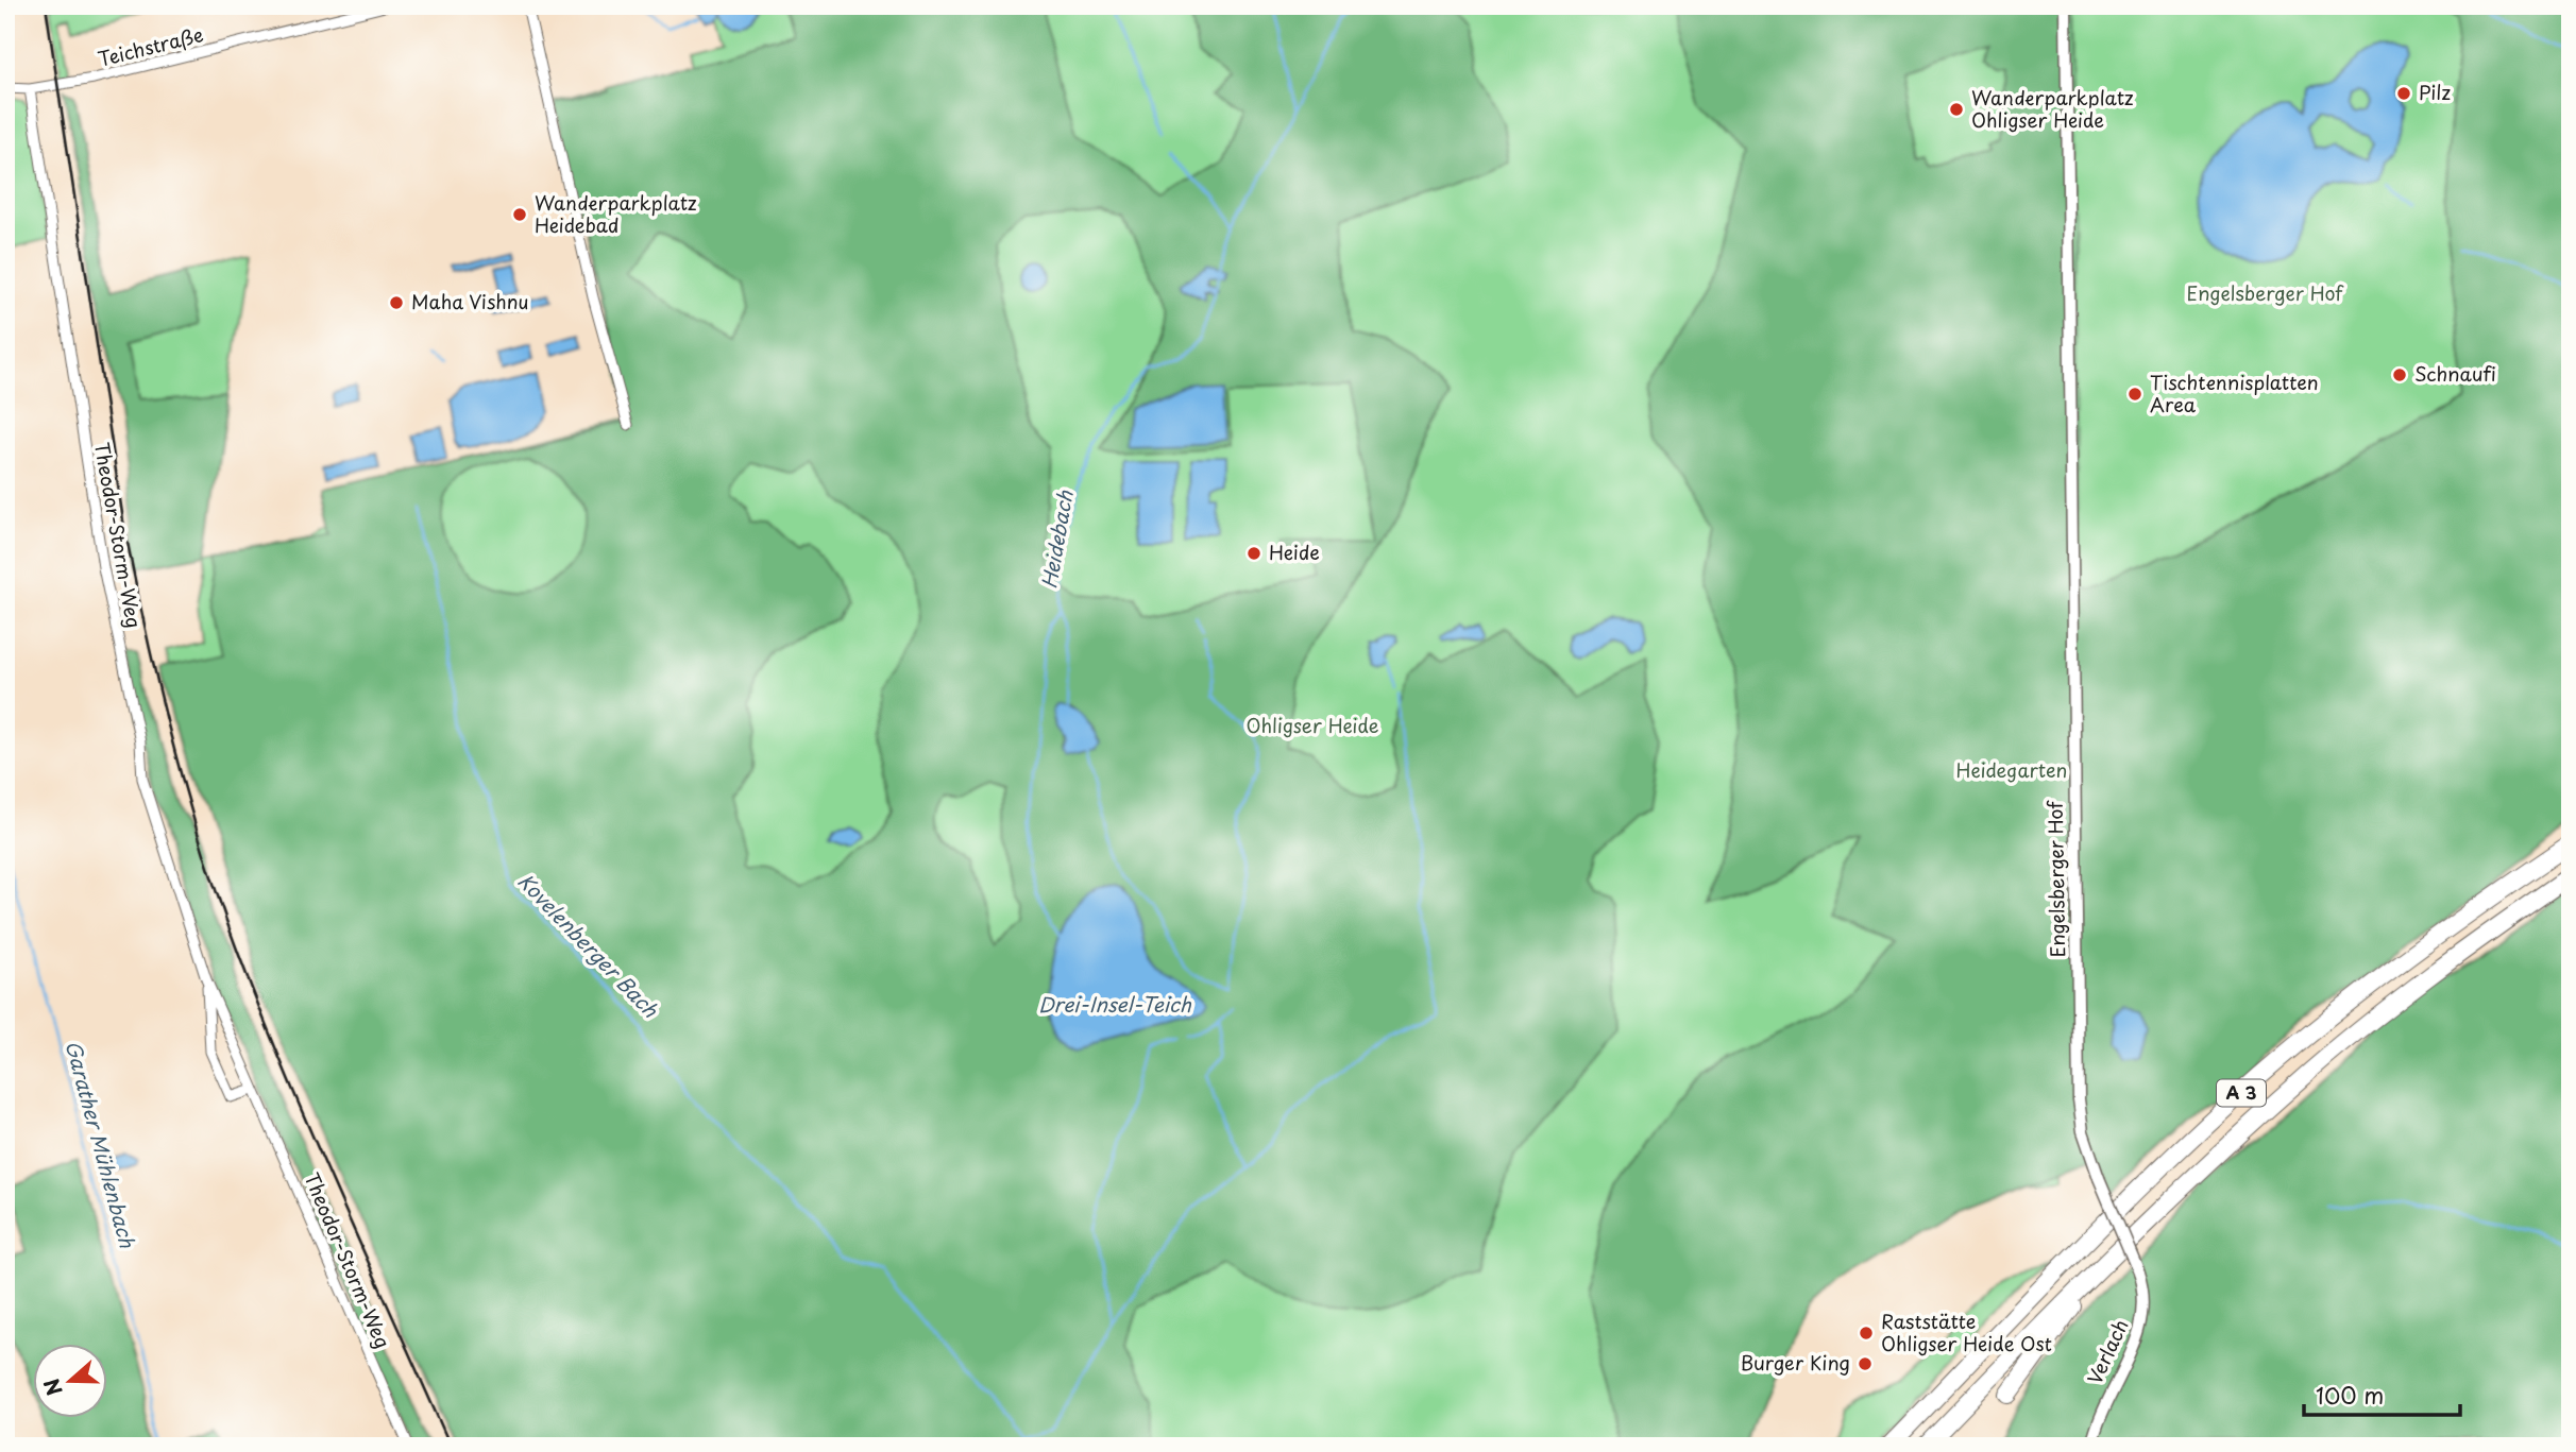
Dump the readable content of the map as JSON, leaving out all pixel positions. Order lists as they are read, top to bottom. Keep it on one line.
{"streets":{"highway":["A 3"],"street":["Teichstraße","Theodor-Storm-Weg","Engelsberger Hof","Verlach"]},"crossings":[["Teichstraße","Theodor-Storm-Weg"],["Engelsberger Hof","Verlach"]],"water":["Heidebach","Kovelenberger Bach","Drei-Insel-Teich","Garather Mühlenbach"],"parks":["Engelsberger Hof","Ohligser Heide","Heidegarten"],"places":["Pilz","Wanderparkplatz Ohligser Heide","Wanderparkplatz Heidebad","Maha Vishnu","Schnaufi","Tischtennisplatten Area","Heide","Raststätte Ohligser Heide Ost","Burger King"],"scale_bar":"100 m","north":"left"}
